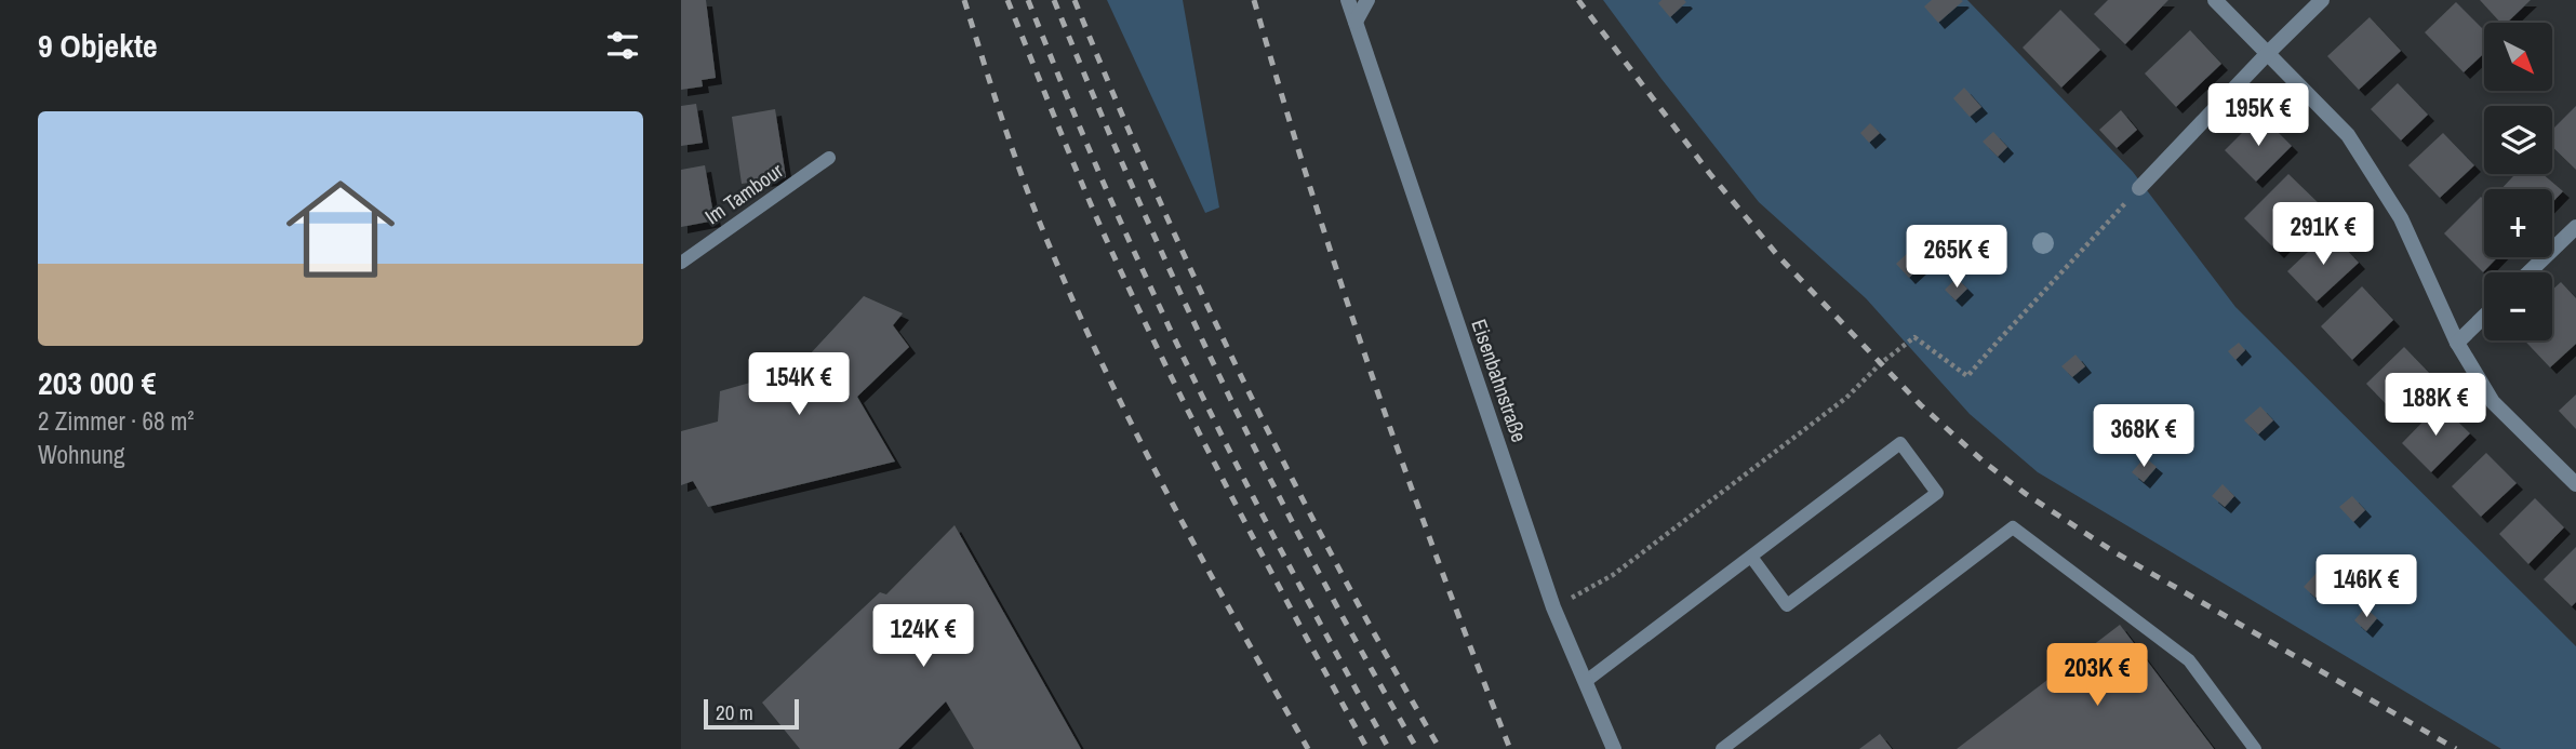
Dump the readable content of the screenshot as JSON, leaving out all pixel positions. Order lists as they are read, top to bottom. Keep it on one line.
{"streets":{"street":["Eisenbahnstraße"],"lane":["Im Tambour"]},"scale_bar":"20 m","north":"bottom right","page":{"heading":"9 Objekte","map_buttons":["+","−"],"price":["195K €","291K €","265K €","154K €","188K €","368K €","146K €","124K €","203K €"],"list":[{"name":"203 000 €","note":"2 Zimmer · 68 m² · Wohnung"}],"scale":"20 m"}}
